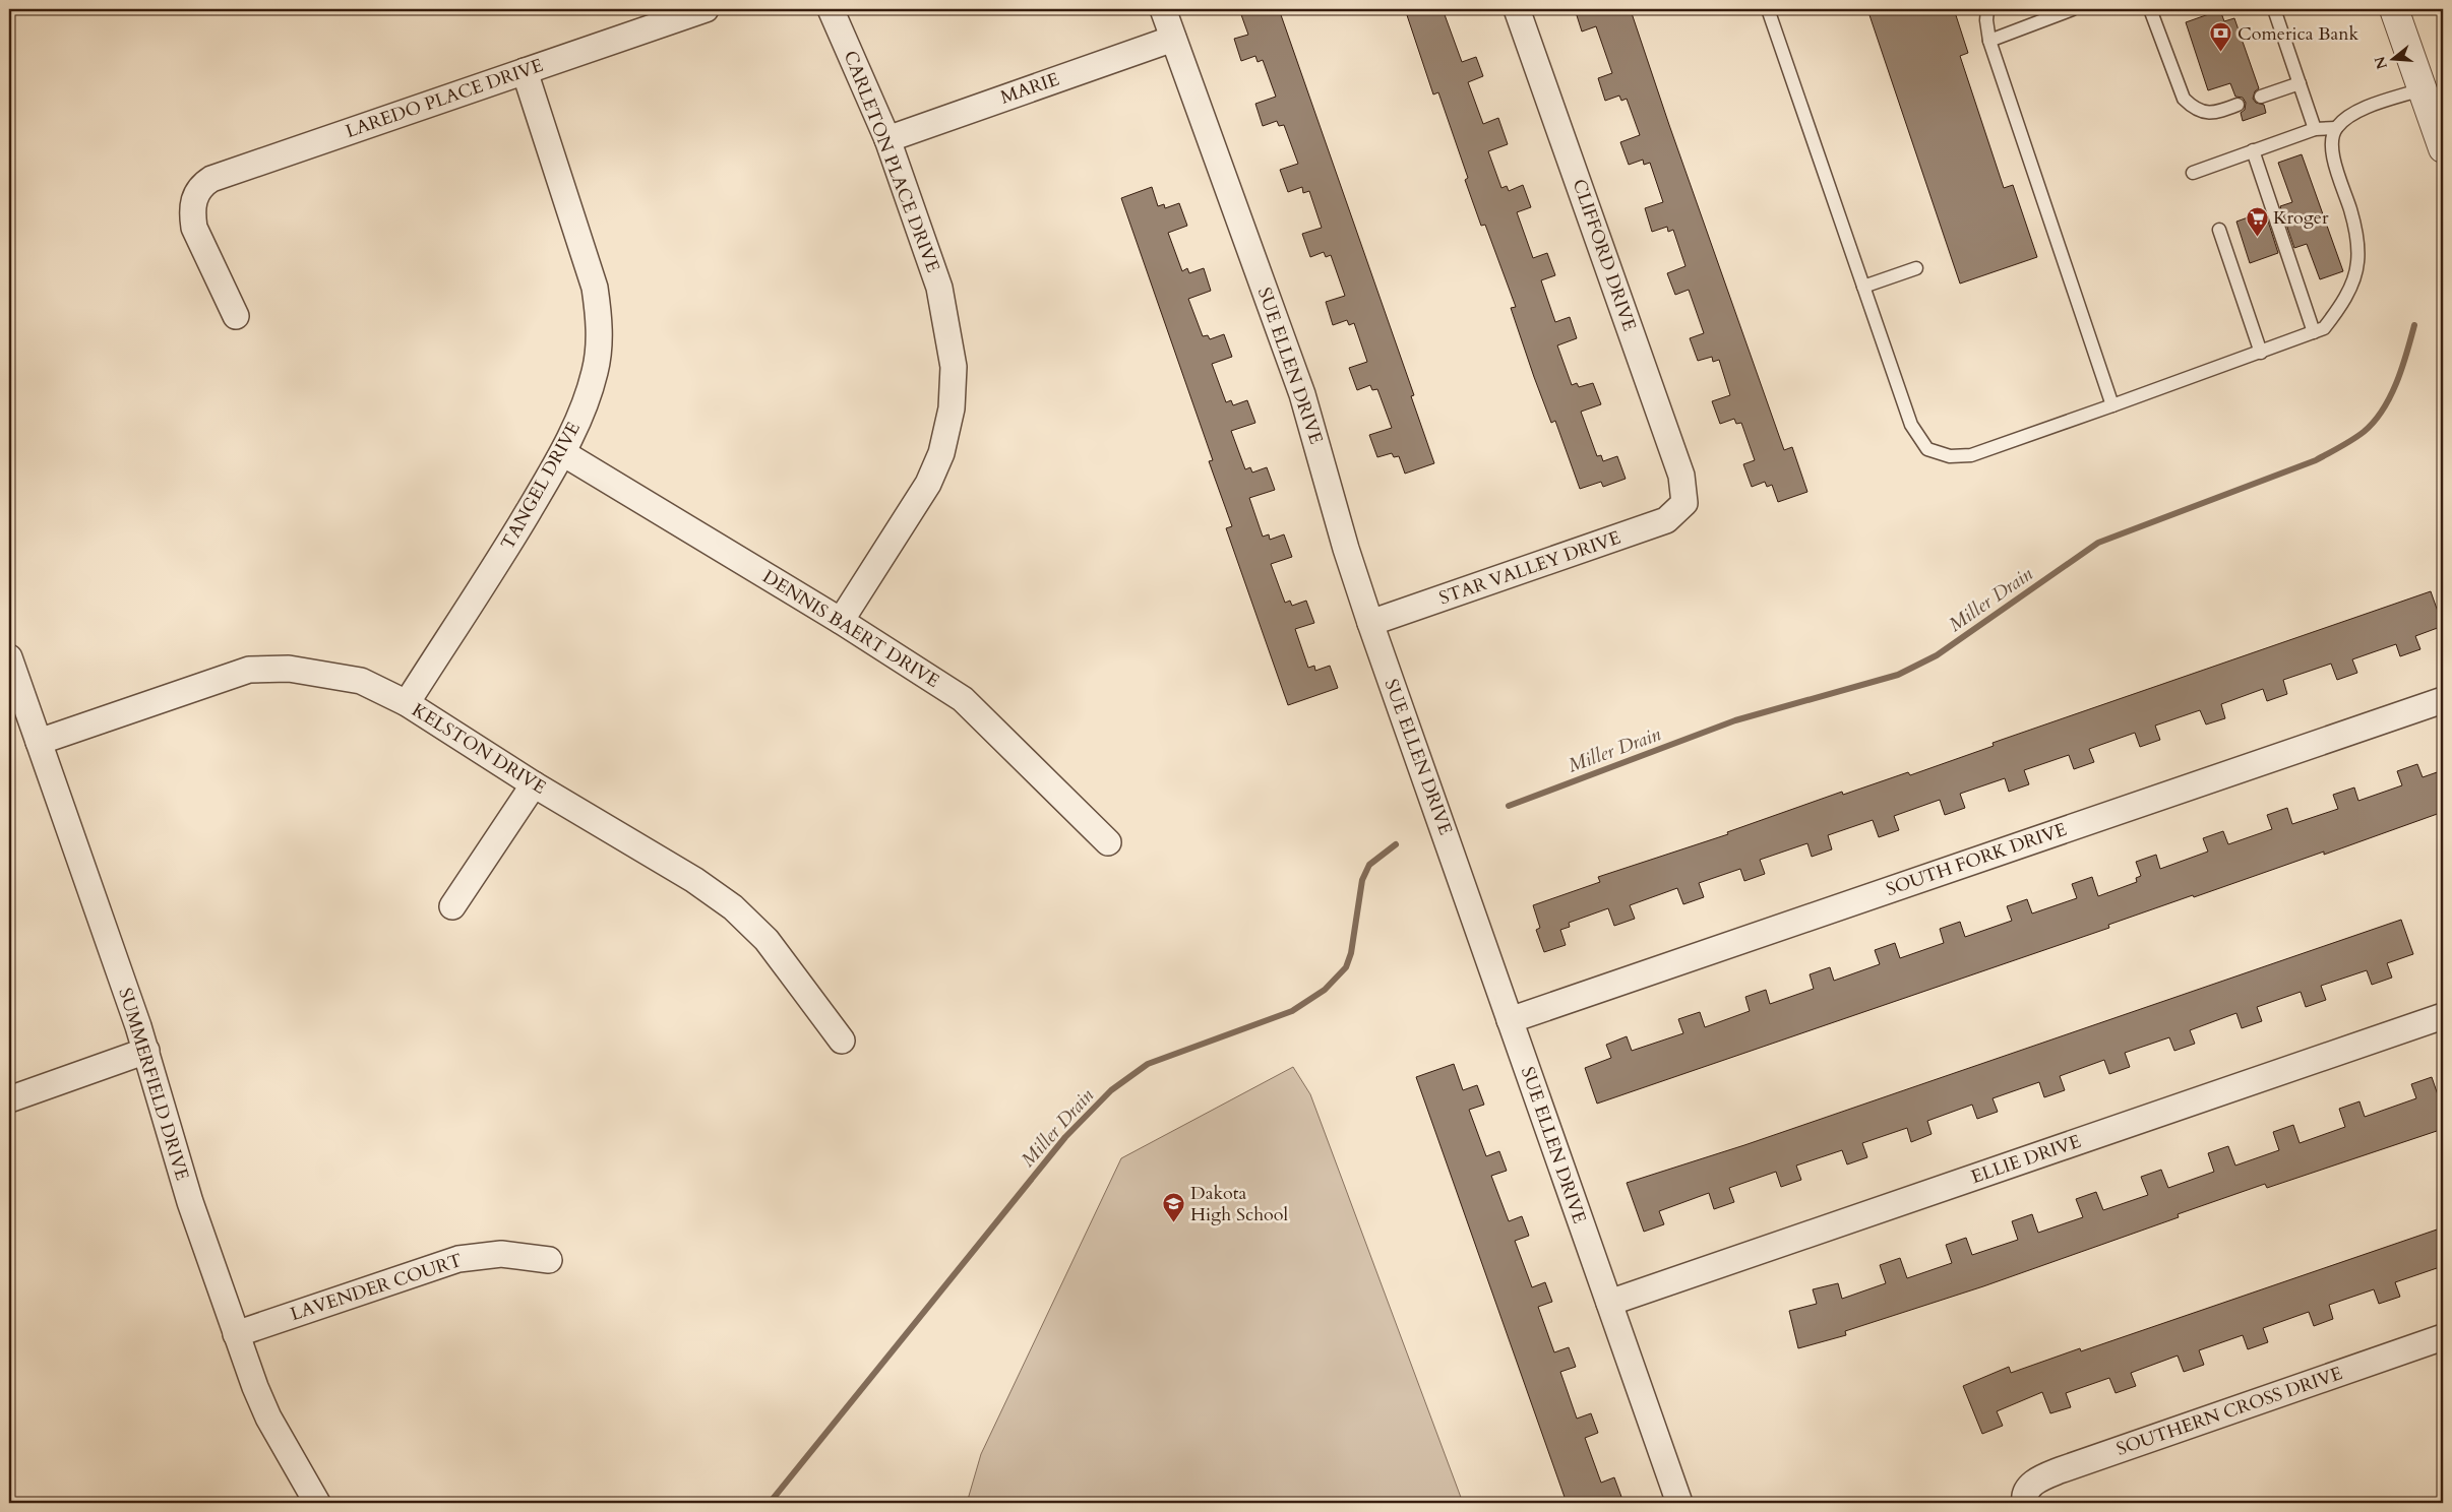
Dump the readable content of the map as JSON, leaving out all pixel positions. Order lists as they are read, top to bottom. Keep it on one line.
{"streets":{"street":["MARIE","LAREDO PLACE DRIVE","CARLETON PLACE DRIVE","CLIFFORD DRIVE","SUE ELLEN DRIVE","TANGEL DRIVE","STAR VALLEY DRIVE","DENNIS BAERT DRIVE","KELSTON DRIVE","SOUTH FORK DRIVE","SUMMERFIELD DRIVE","ELLIE DRIVE","LAVENDER COURT","SOUTHERN CROSS DRIVE"]},"crossings":[["MARIE","CARLETON PLACE DRIVE"],["MARIE","SUE ELLEN DRIVE"],["LAREDO PLACE DRIVE","TANGEL DRIVE"],["CARLETON PLACE DRIVE","DENNIS BAERT DRIVE"],["CLIFFORD DRIVE","STAR VALLEY DRIVE"],["SUE ELLEN DRIVE","STAR VALLEY DRIVE"],["SUE ELLEN DRIVE","SOUTH FORK DRIVE"],["SUE ELLEN DRIVE","ELLIE DRIVE"],["TANGEL DRIVE","DENNIS BAERT DRIVE"],["TANGEL DRIVE","KELSTON DRIVE"],["KELSTON DRIVE","SUMMERFIELD DRIVE"],["SUMMERFIELD DRIVE","LAVENDER COURT"]],"water":["Miller Drain"],"places":{"bank":["Comerica Bank"],"supermarket":["Kroger"],"school or university":["Dakota High School"]},"north":"left"}
